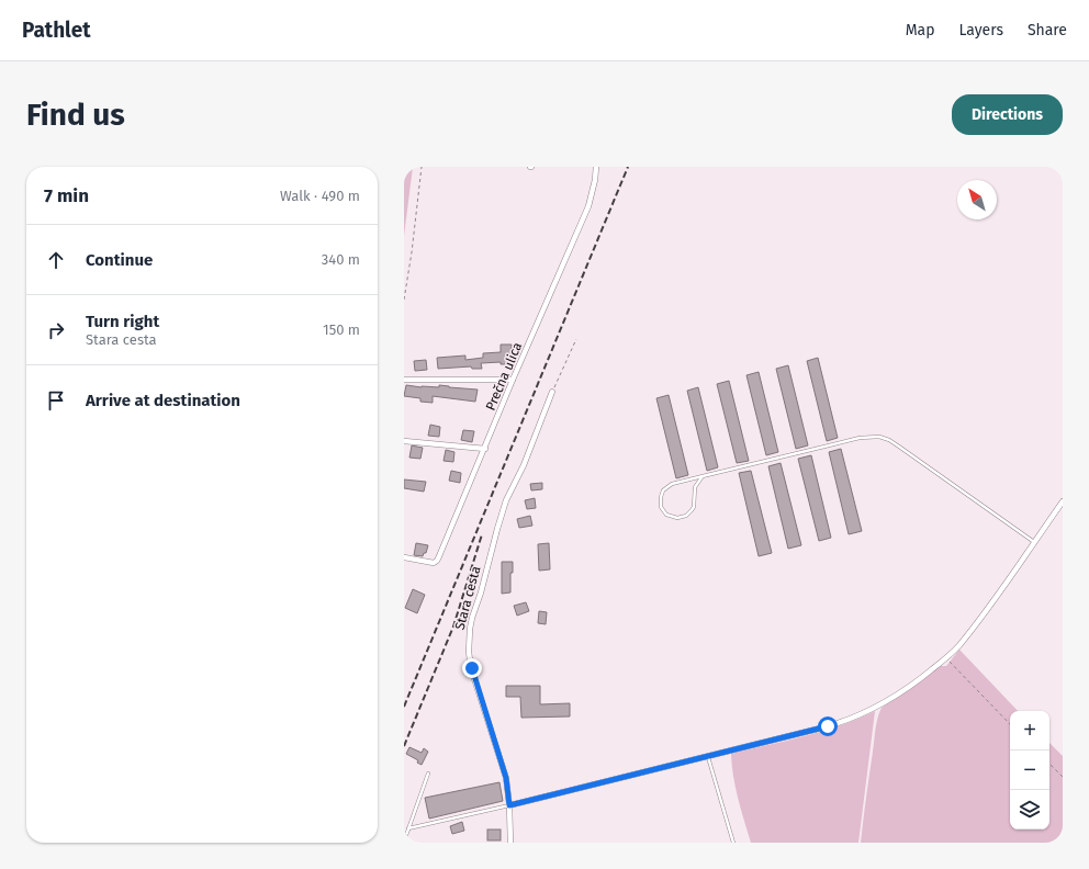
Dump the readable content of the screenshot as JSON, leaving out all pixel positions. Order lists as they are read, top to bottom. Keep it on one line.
{"streets":{"street":["Prečna ulica","Stara cesta"]},"north":"top left","page":{"header":"Pathlet","nav":["Map","Layers","Share"],"buttons":"Directions","title":"Find us","heading":["7 min","Walk · 490 m"],"list":[["Continue","340 m"],["Turn right","Stara cesta","150 m"],"Arrive at destination"],"map_buttons":["+","−"]}}
